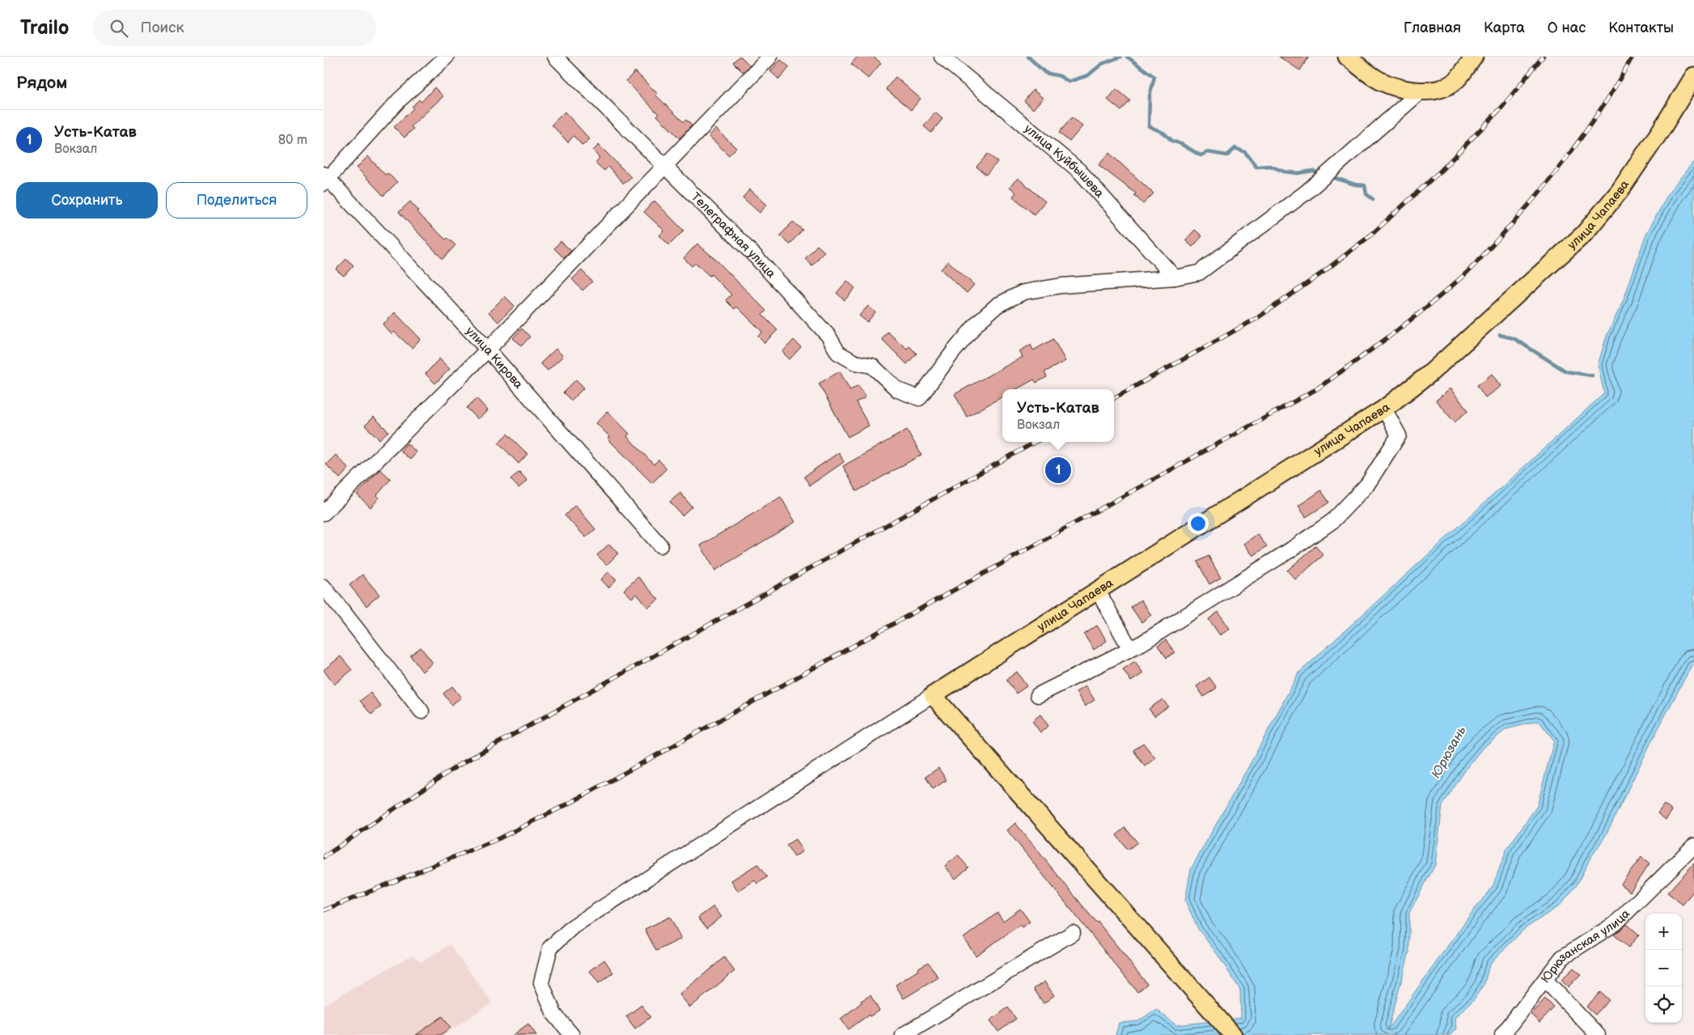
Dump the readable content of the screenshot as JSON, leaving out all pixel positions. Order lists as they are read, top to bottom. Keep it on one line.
{"streets":{"main road":["улица Чапаева"],"street":["улица Куйбышева","Телеграфная улица","улица Кирова","Юрюзанская улица"]},"crossings":[["улица Куйбышева","Телеграфная улица"]],"water":["Юрюзань"],"page":{"header":"Trailo","search":"Поиск","nav":["Главная","Карта","О нас","Контакты"],"heading":"Рядом","list":[{"mark":"1","name":"Усть-Катав","note":"Вокзал","value":"80 m"}],"buttons":["Сохранить","Поделиться"],"popup":["Усть-Катав","Вокзал"],"pins":"1","map_buttons":["+","−"]}}
